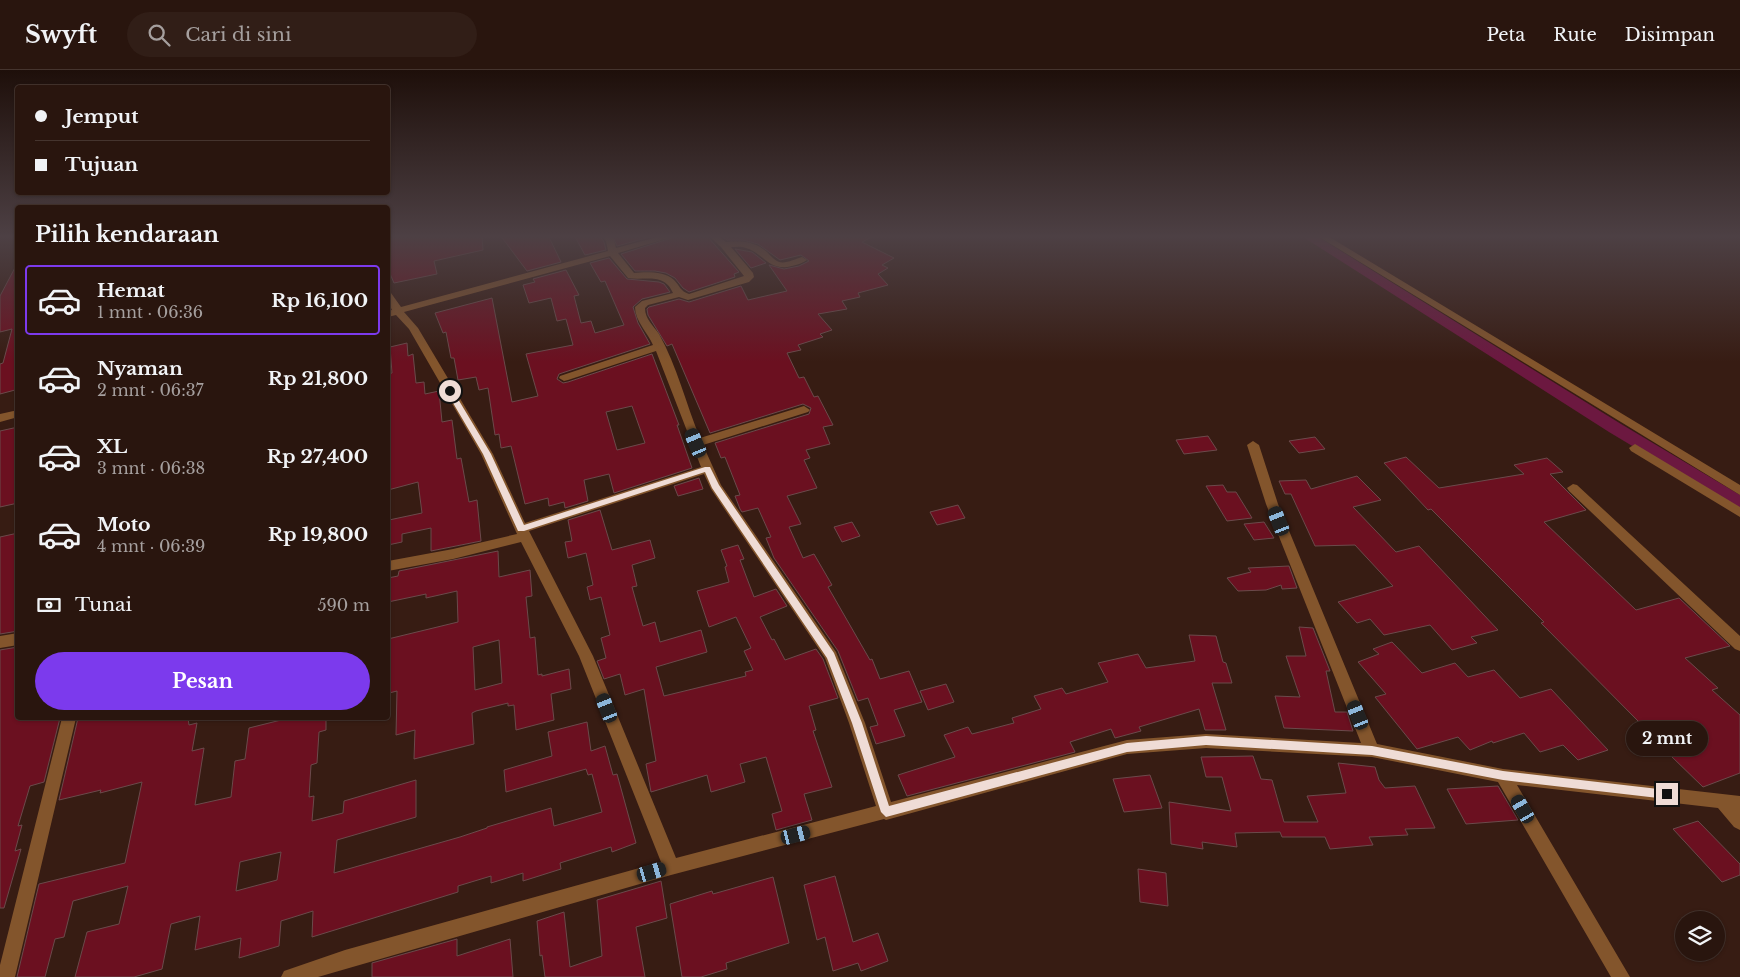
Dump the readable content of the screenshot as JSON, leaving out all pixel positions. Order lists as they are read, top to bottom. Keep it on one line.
{"page":{"header":"Swyft","search":"Cari di sini","nav":["Peta","Rute","Disimpan"],"banner":["Jemput","Tujuan"],"heading":"Pilih kendaraan","list":[{"name":"Hemat","note":"1 mnt · 06:36","value":"Rp 16,100"},{"name":"Nyaman","note":"2 mnt · 06:37","value":"Rp 21,800"},{"name":"XL","note":"3 mnt · 06:38","value":"Rp 27,400"},{"name":"Moto","note":"4 mnt · 06:39","value":"Rp 19,800"}],"pay":["Tunai","590 m"],"buttons":"Pesan","bubble":"2 mnt"}}
